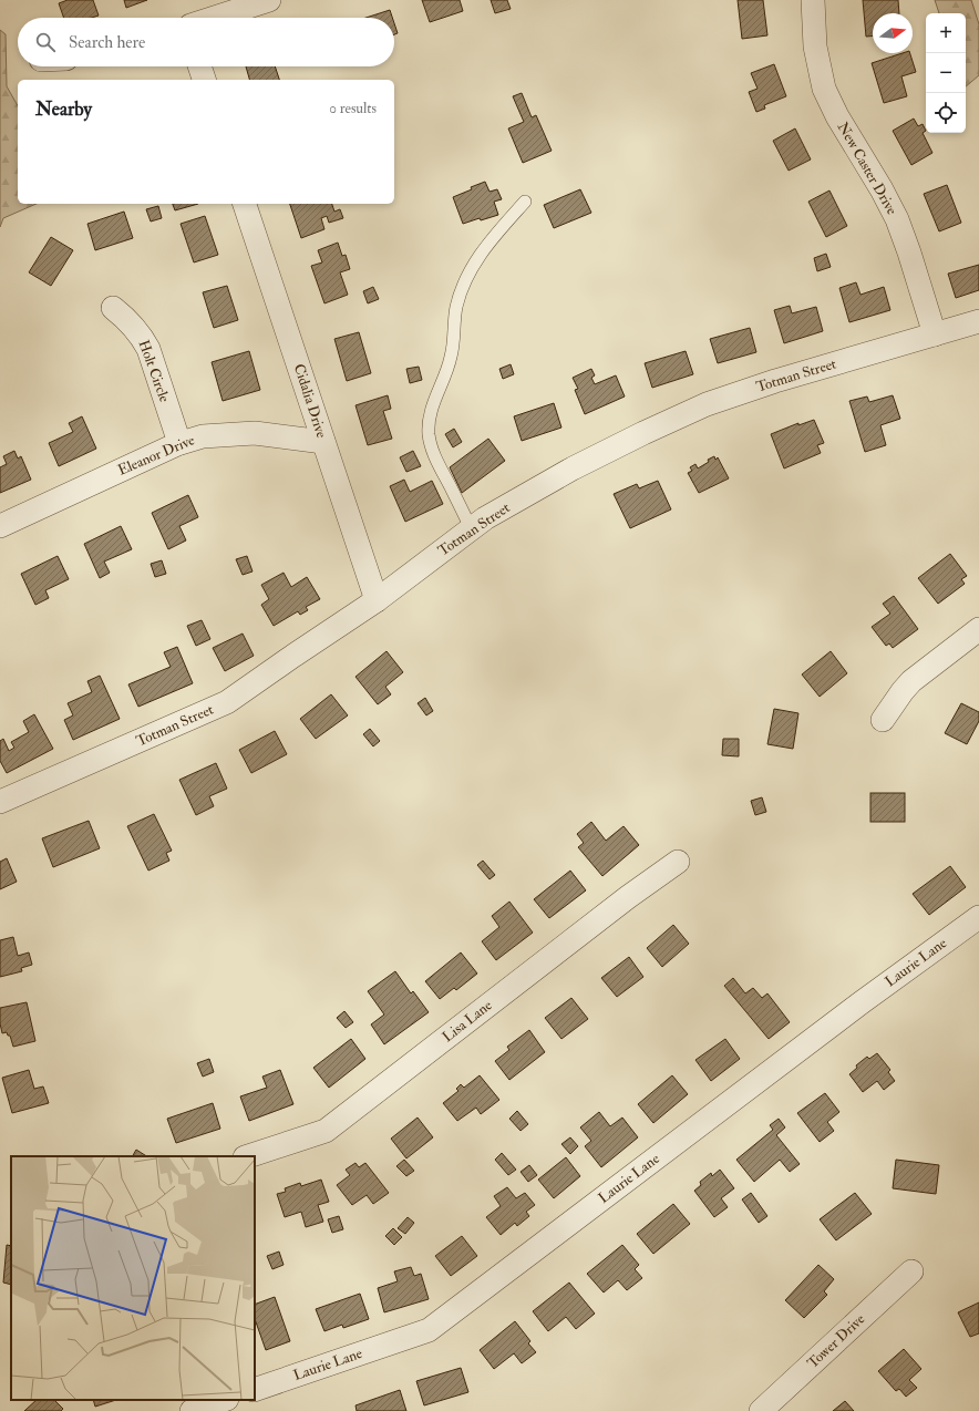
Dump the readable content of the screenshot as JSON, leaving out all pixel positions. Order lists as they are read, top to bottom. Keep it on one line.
{"streets":{"street":["New Caster Drive","Holt Circle","Totman Street","Cidalia Drive","Eleanor Drive","Laurie Lane","Lisa Lane","Tower Drive"]},"crossings":[["New Caster Drive","Totman Street"],["Holt Circle","Eleanor Drive"],["Totman Street","Cidalia Drive"],["Cidalia Drive","Eleanor Drive"]],"north":"right","page":{"map_buttons":["+","−"],"search":"Search here","heading":["Nearby","0 results"]}}
